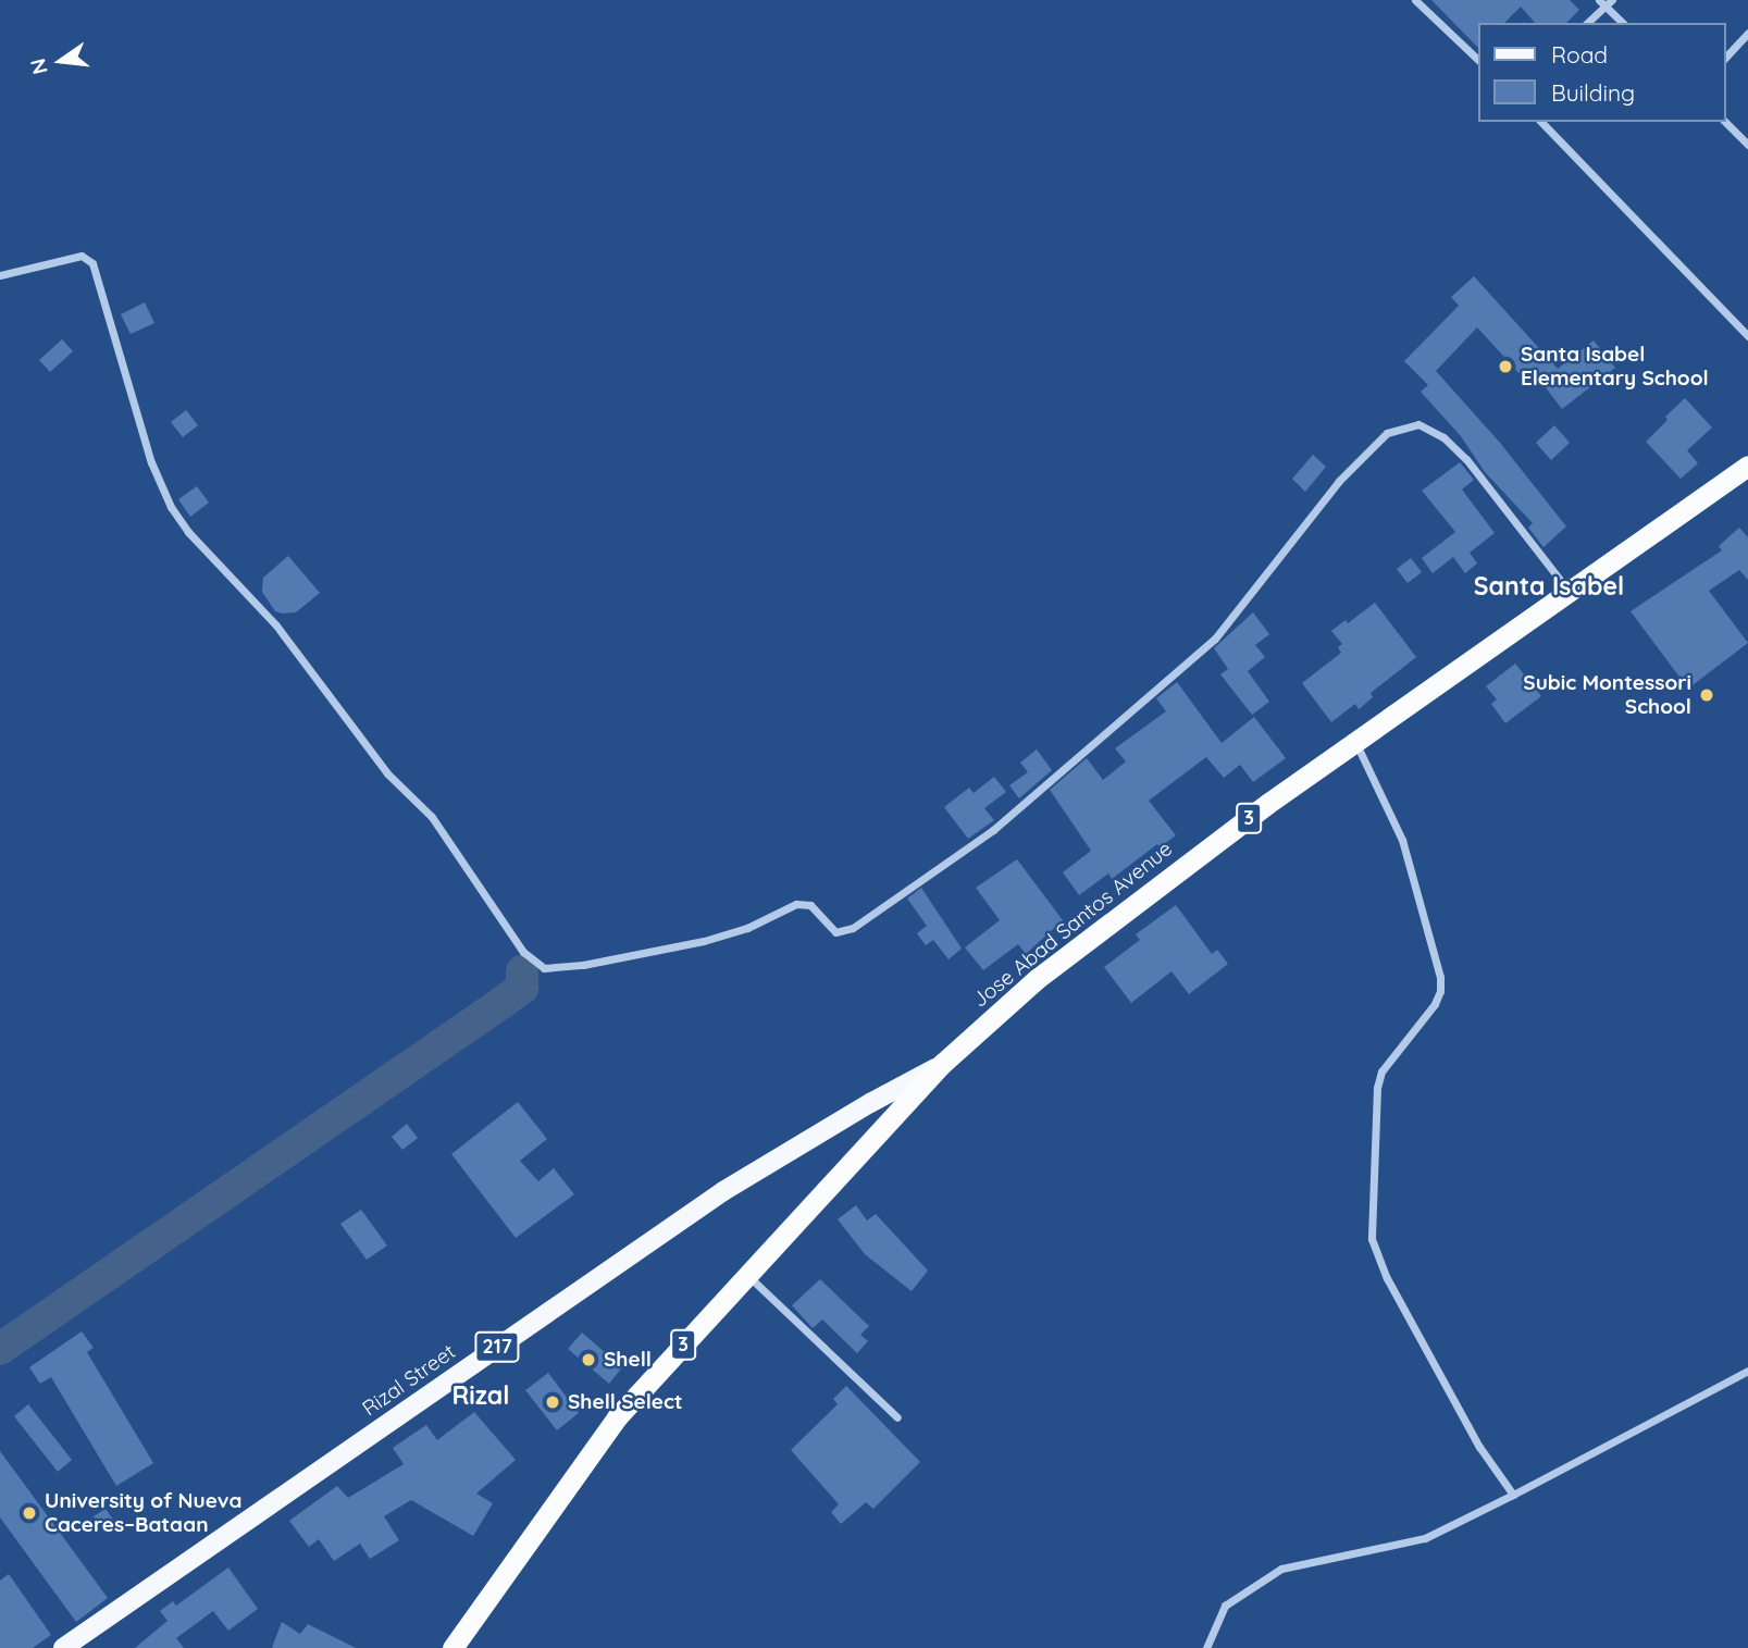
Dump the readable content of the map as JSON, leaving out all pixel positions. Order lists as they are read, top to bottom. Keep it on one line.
{"streets":{"highway":["3","Jose Abad Santos Avenue"],"main road":["217","Rizal Street"]},"crossings":[["Jose Abad Santos Avenue","Rizal Street"]],"districts":["Santa Isabel","Rizal"],"places":["Santa Isabel Elementary School","Subic Montessori School","Shell","Shell Select","University of Nueva Caceres–Bataan"],"legend":["Road","Building"],"north":"left"}
